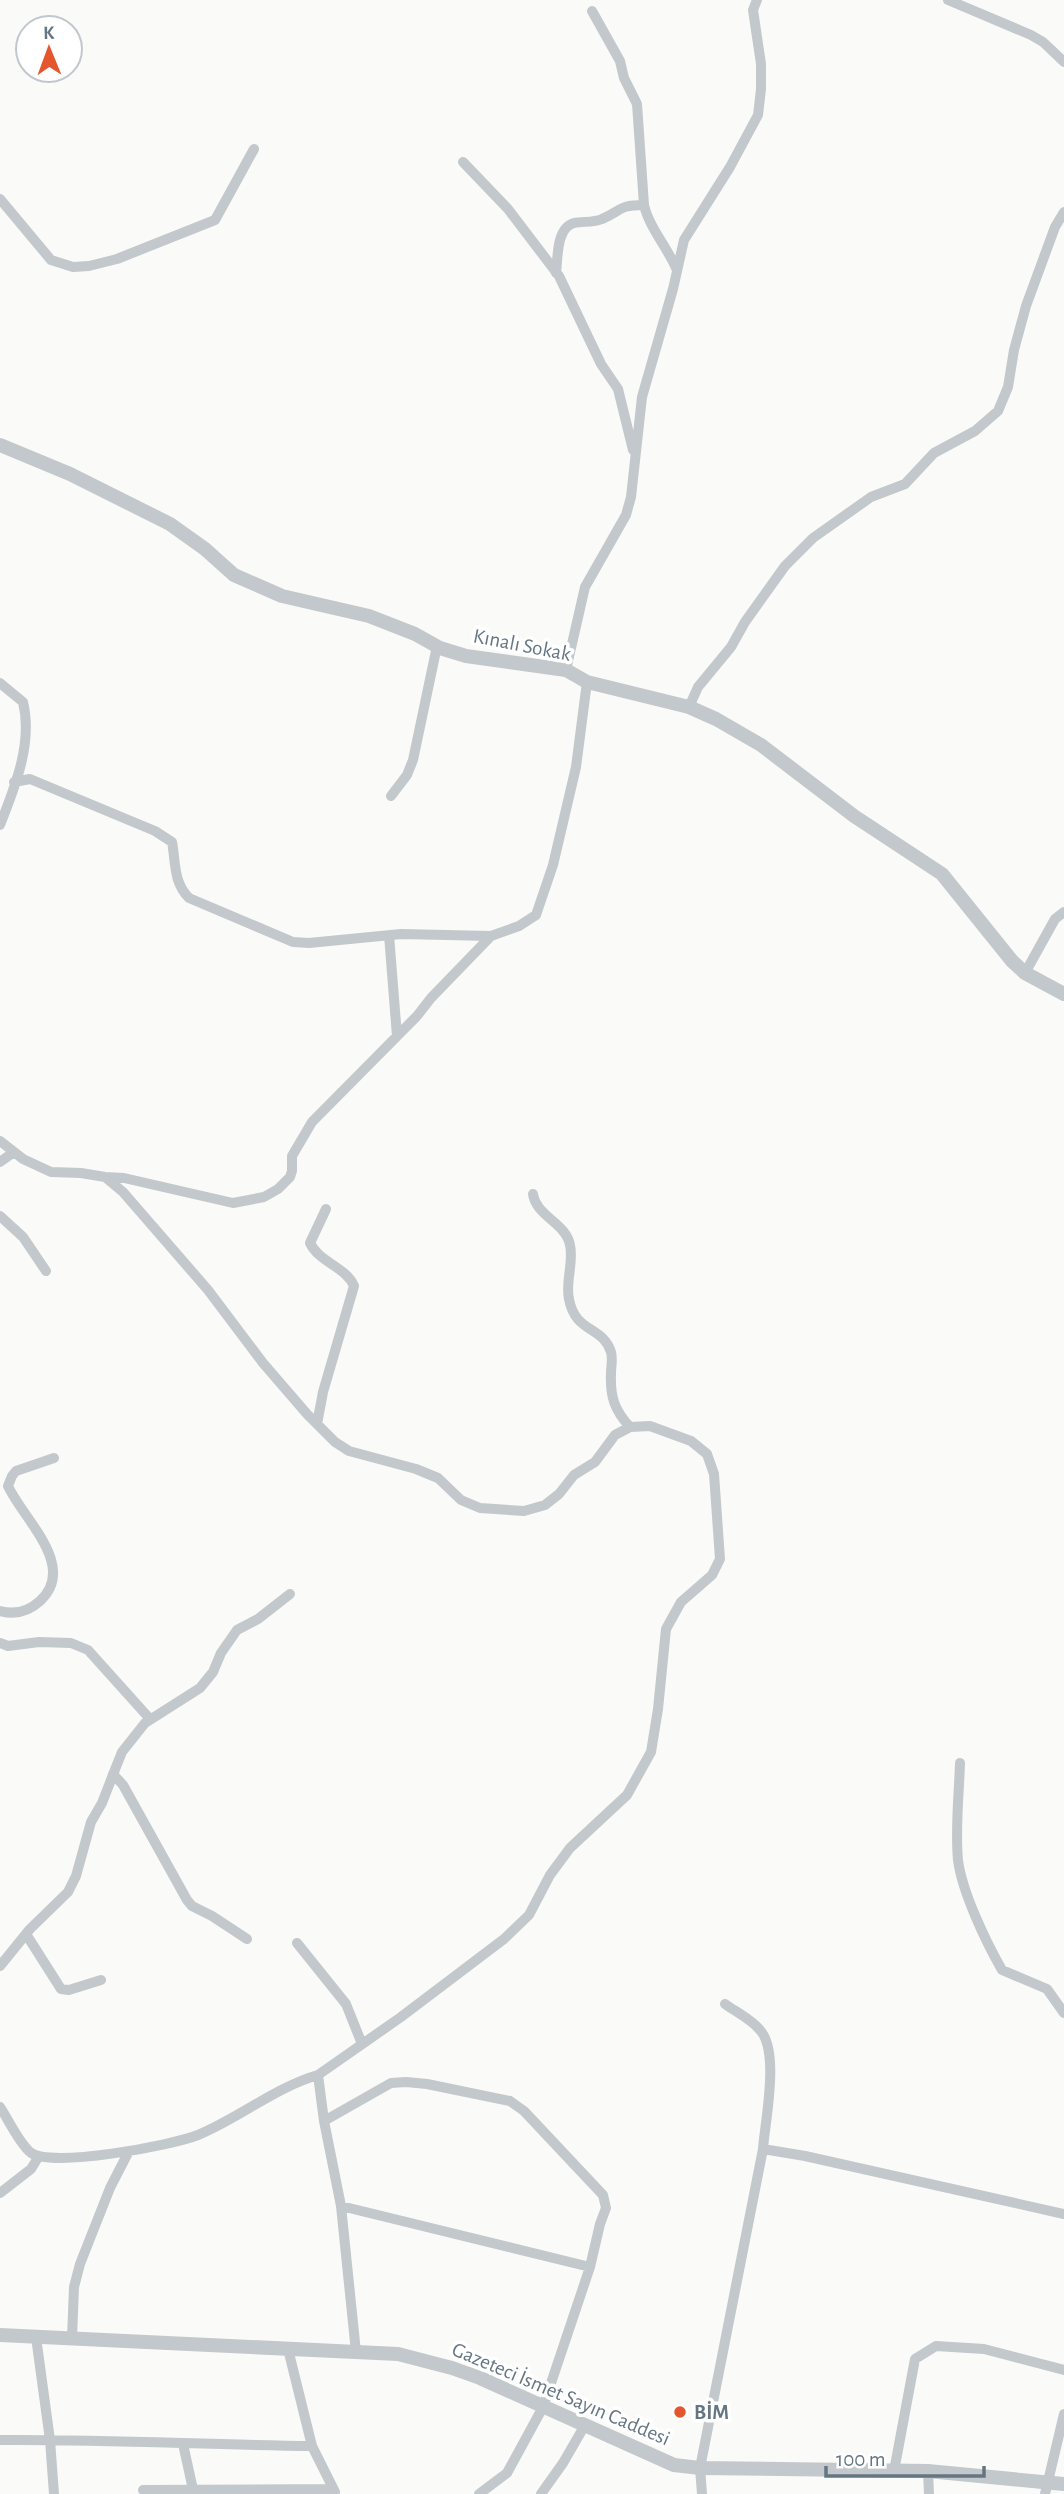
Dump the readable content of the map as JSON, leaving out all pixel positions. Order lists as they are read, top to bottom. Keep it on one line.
{"streets":{"street":["Kınalı Sokak","Gazeteci İsmet Sayın Caddesi"]},"places":["BİM"],"scale_bar":"100 m","north":"top"}
